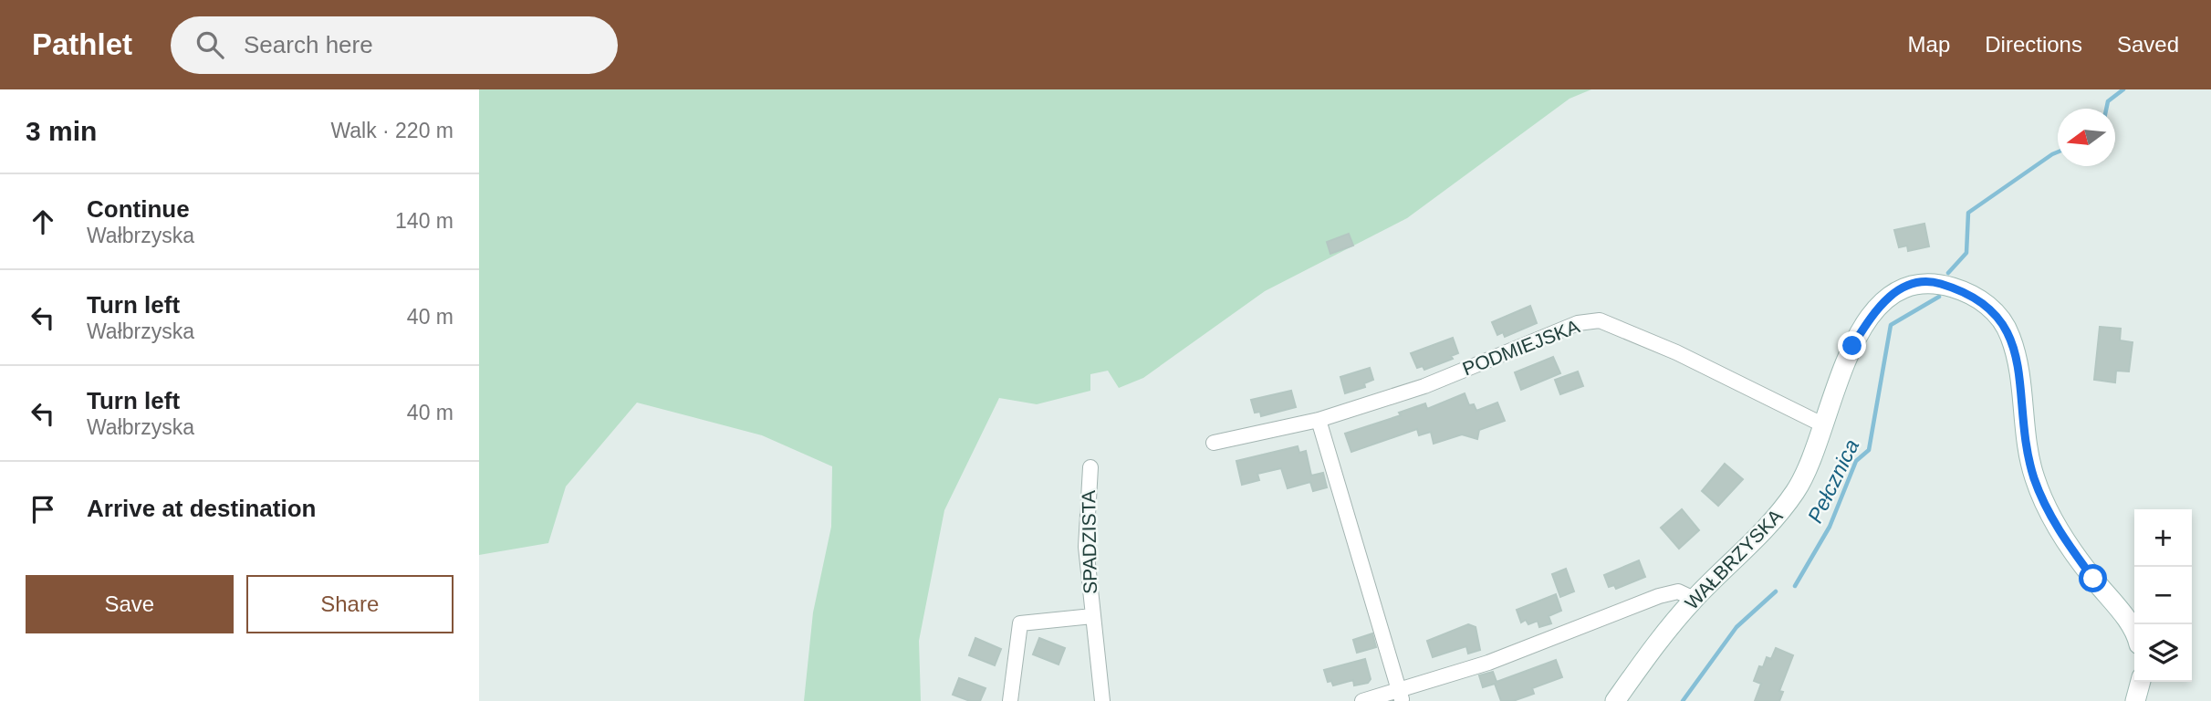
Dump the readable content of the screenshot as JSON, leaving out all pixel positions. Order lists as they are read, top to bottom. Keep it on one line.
{"streets":{"main road":["WAŁBRZYSKA"],"street":["PODMIEJSKA","SPADZISTA"]},"crossings":[["PODMIEJSKA","WAŁBRZYSKA"]],"water":["Pełcznica"],"north":"left","page":{"header":"Pathlet","search":"Search here","nav":["Map","Directions","Saved"],"heading":["3 min","Walk · 220 m"],"list":[["Continue","Wałbrzyska","140 m"],["Turn left","Wałbrzyska","40 m"],["Turn left","Wałbrzyska","40 m"],"Arrive at destination"],"map_buttons":["+","−"],"buttons":["Save","Share"]}}
